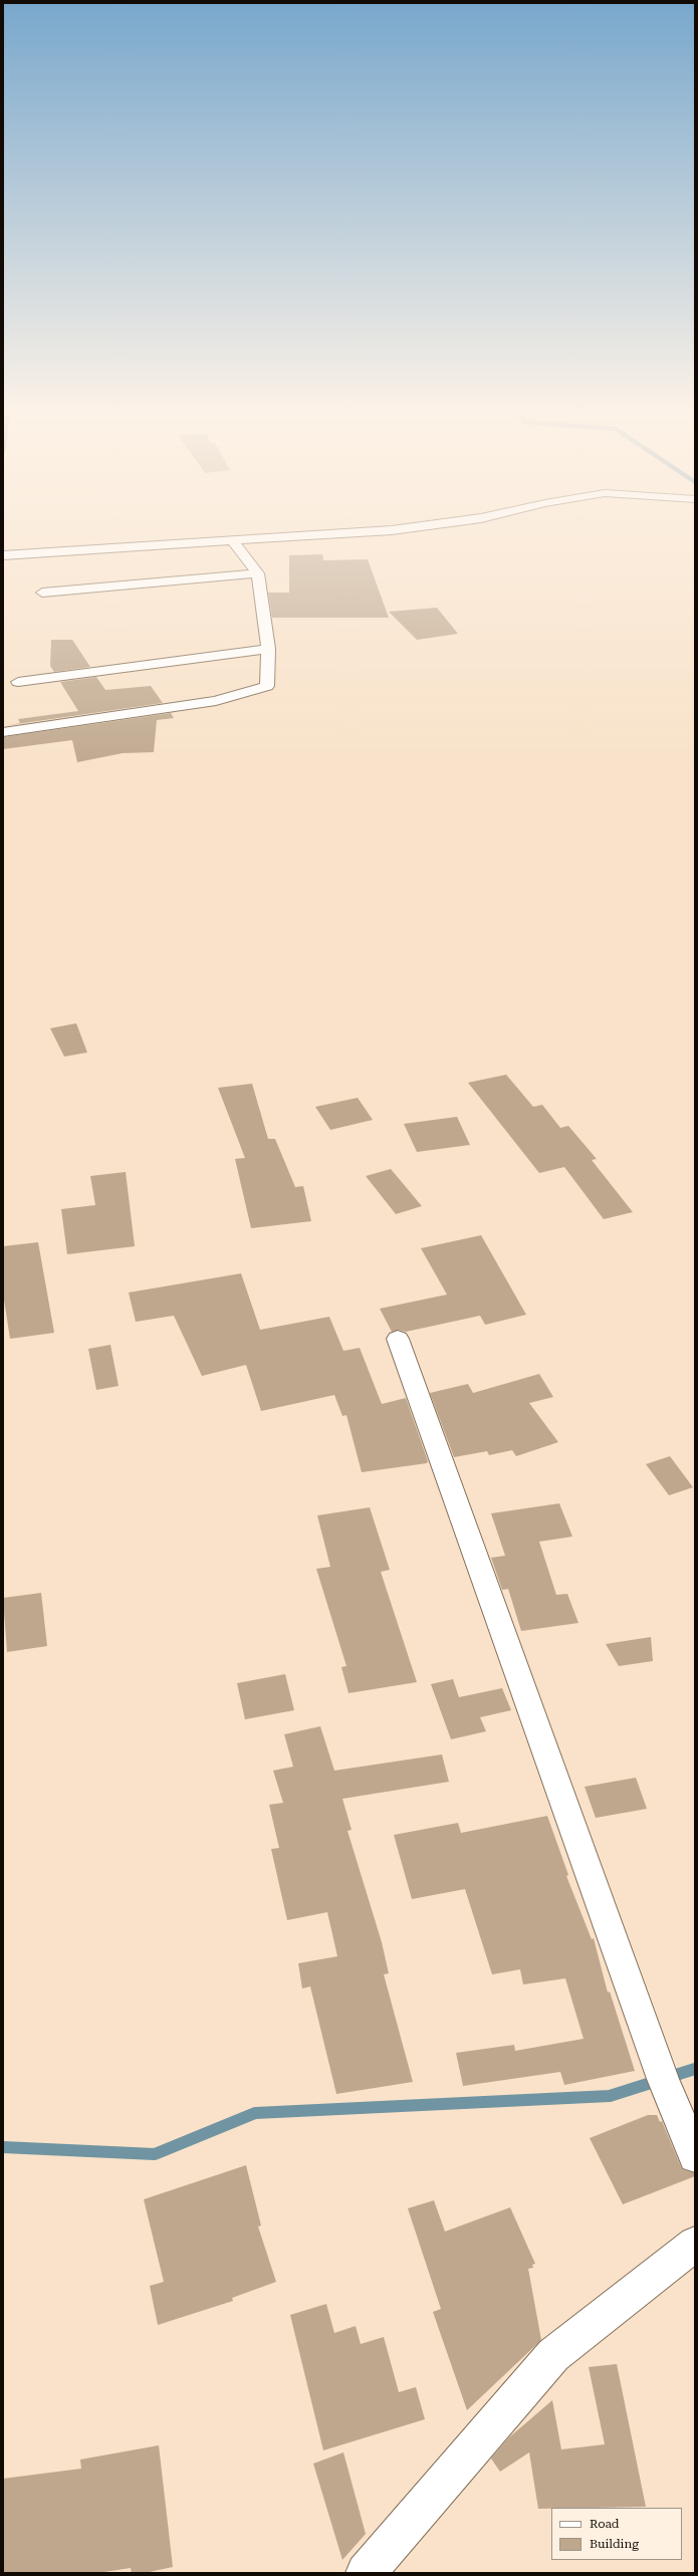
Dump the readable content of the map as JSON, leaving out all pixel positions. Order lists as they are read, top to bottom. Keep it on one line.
{"legend":["Road","Building"]}
